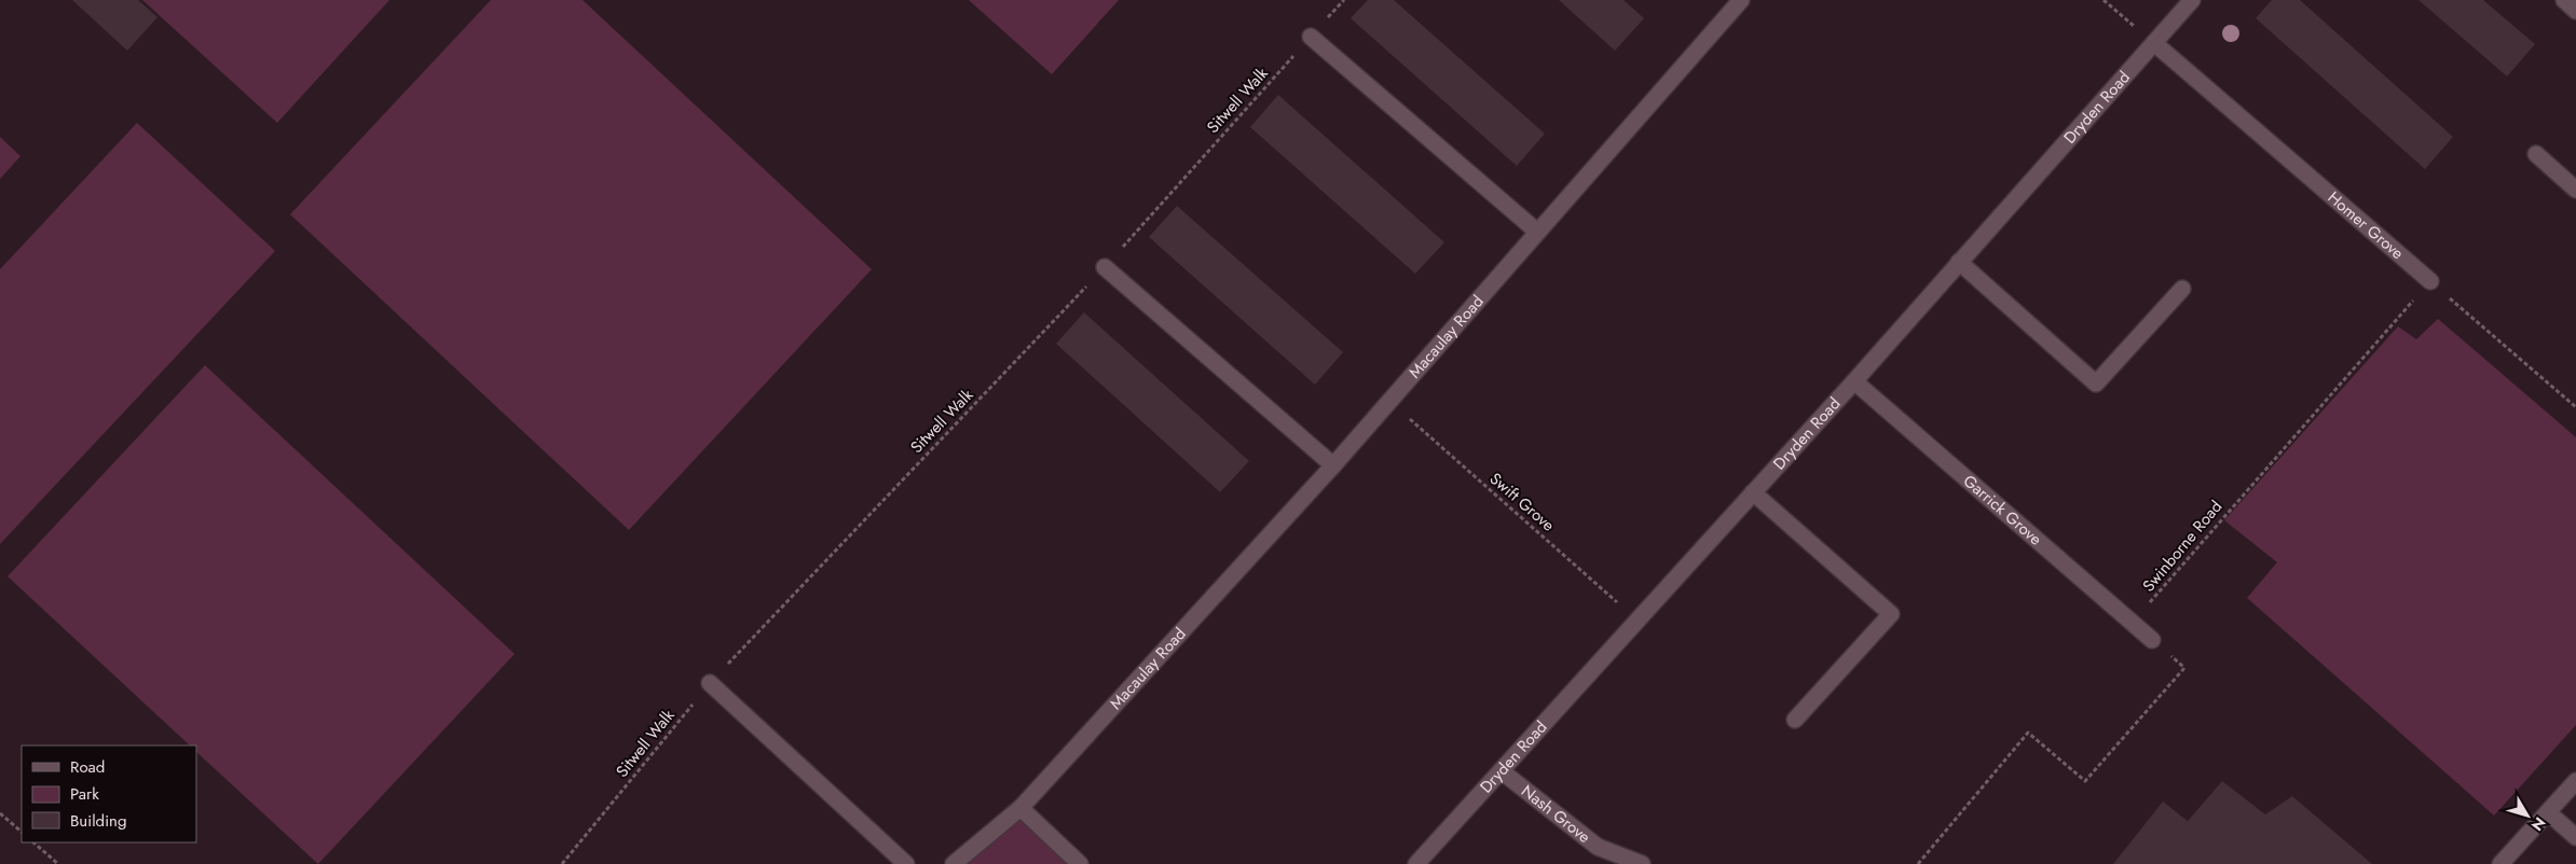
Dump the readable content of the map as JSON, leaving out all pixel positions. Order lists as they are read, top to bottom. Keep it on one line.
{"streets":{"street":["Dryden Road","Homer Grove","Macaulay Road","Garrick Grove","Nash Grove"],"path":["Sitwell Walk","Swift Grove","Swinborne Road"]},"crossings":[["Dryden Road","Homer Grove"],["Dryden Road","Swift Grove"],["Dryden Road","Garrick Grove"],["Dryden Road","Nash Grove"],["Homer Grove","Swinborne Road"],["Macaulay Road","Swift Grove"]],"legend":["Road","Park","Building"],"north":"bottom right"}
